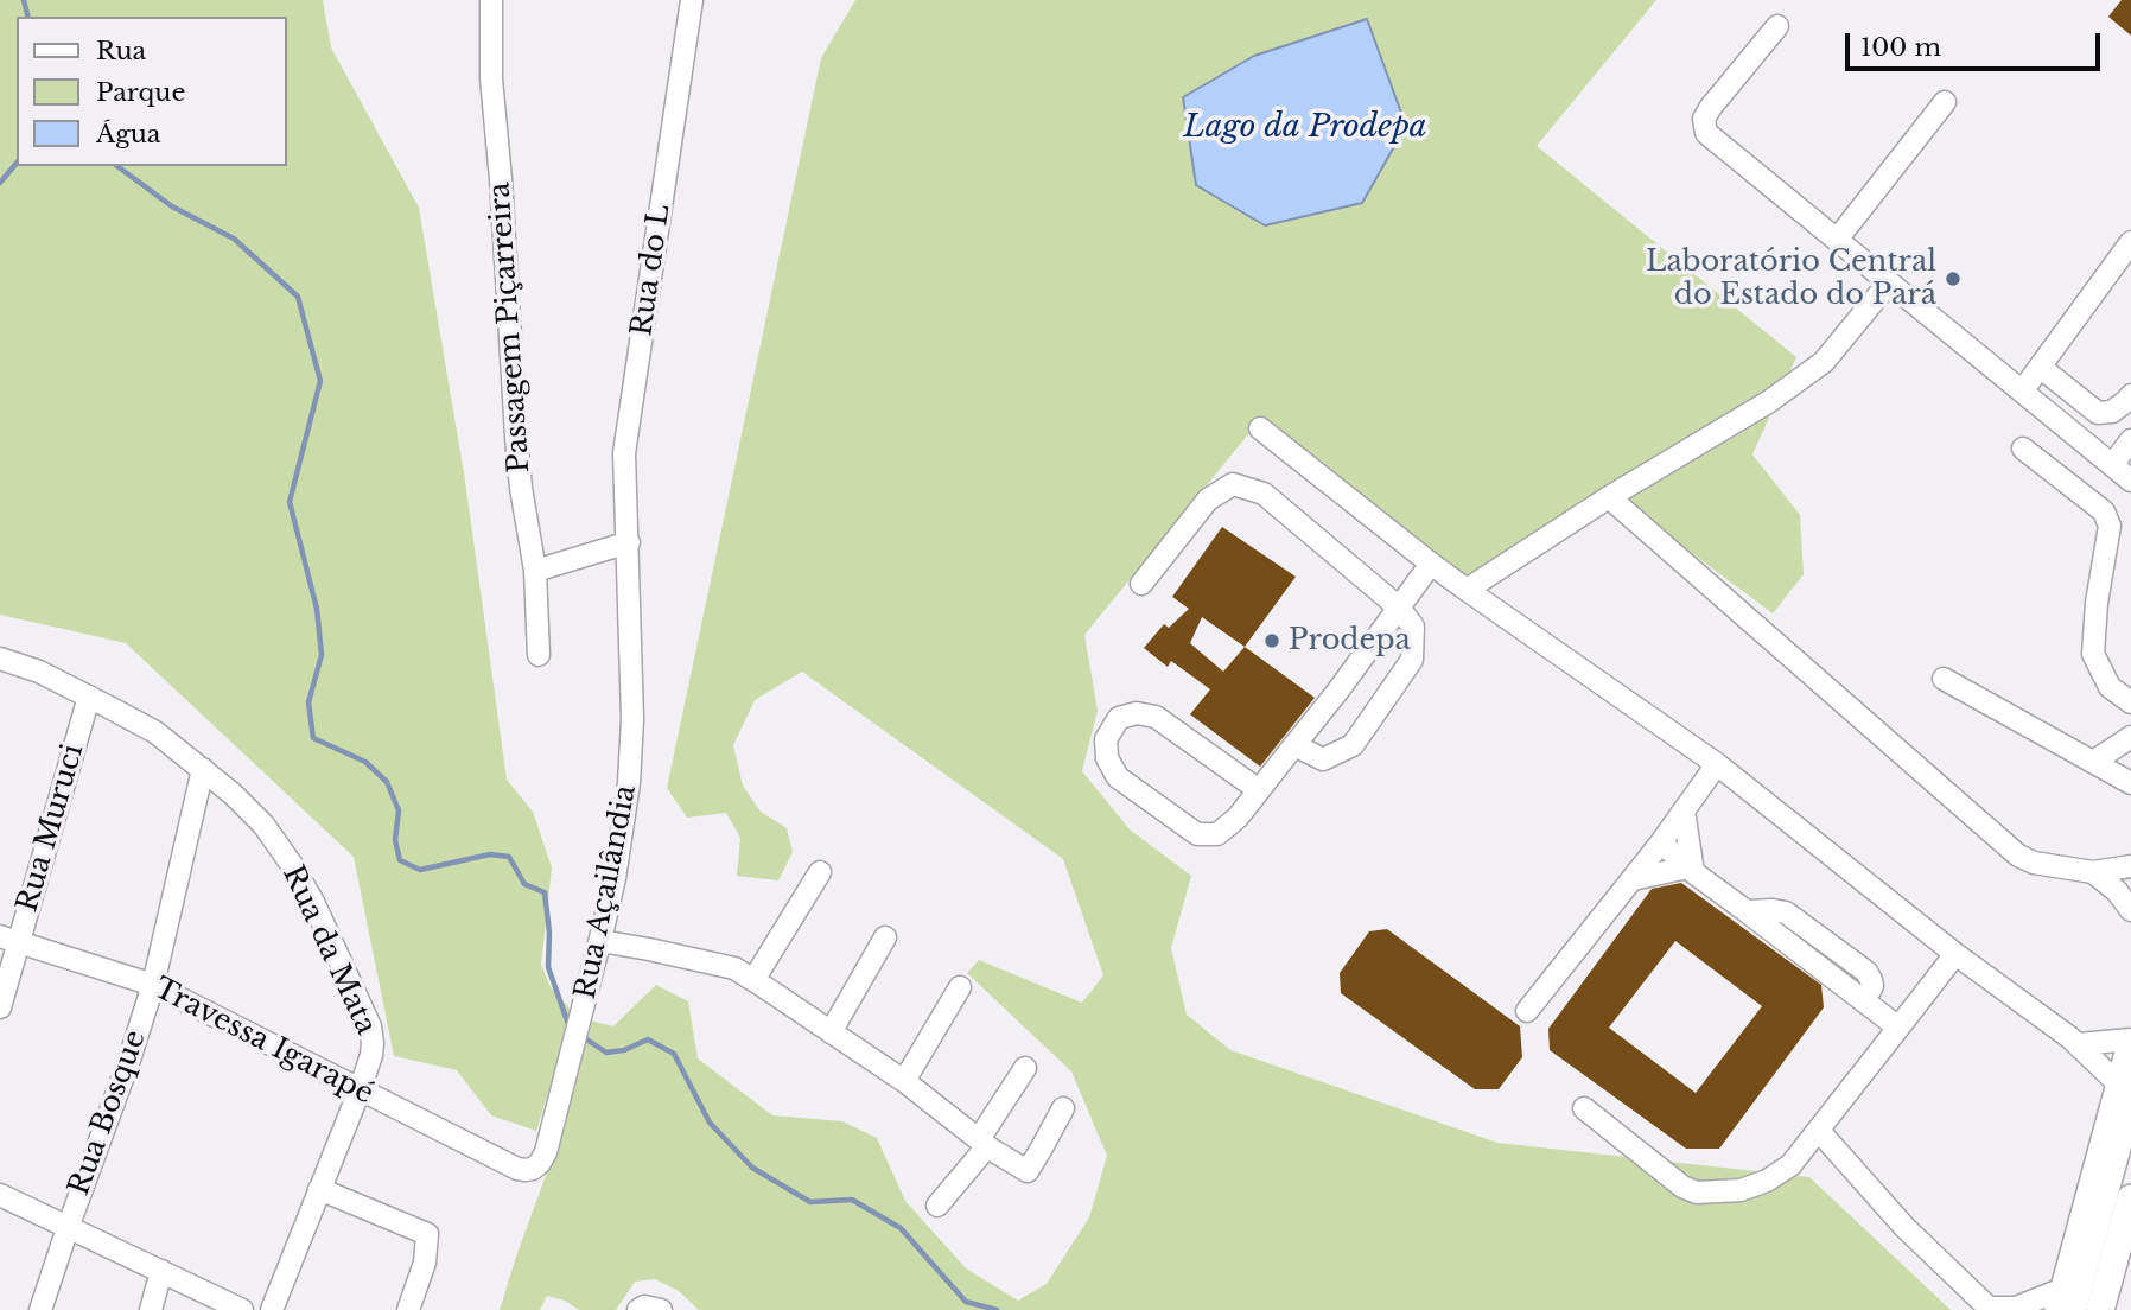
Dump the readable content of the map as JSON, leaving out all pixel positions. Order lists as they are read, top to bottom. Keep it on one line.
{"streets":{"street":["Rua do L","Passagem Piçarreira","Rua Muruci","Rua Açailândia","Rua da Mata","Travessa Igarapé","Rua Bosque"]},"crossings":[["Rua do L","Rua Açailândia"],["Rua Muruci","Rua da Mata"],["Rua Muruci","Travessa Igarapé"],["Rua Açailândia","Travessa Igarapé"],["Rua da Mata","Travessa Igarapé"],["Rua da Mata","Rua Bosque"],["Travessa Igarapé","Rua Bosque"]],"water":["Lago da Prodepa"],"places":["Laboratório Central do Estado do Pará","Prodepa"],"legend":["Rua","Parque","Água"],"scale_bar":"100 m"}
